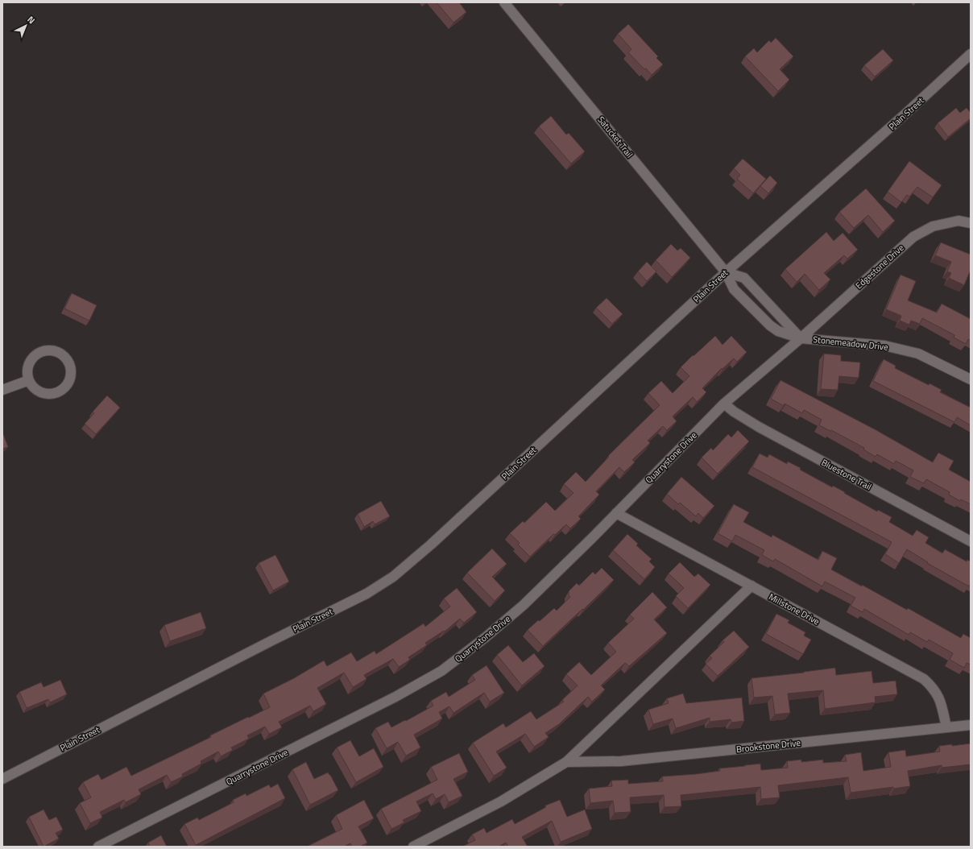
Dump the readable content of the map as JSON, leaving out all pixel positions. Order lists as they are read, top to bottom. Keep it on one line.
{"streets":{"street":["Plain Street","Satucket Trail","Edgestone Drive","Stonemeadow Drive","Quarrystone Drive","Bluestone Trail","Millstone Drive","Brookstone Drive"]},"crossings":[["Plain Street","Satucket Trail"],["Satucket Trail","Edgestone Drive"],["Satucket Trail","Stonemeadow Drive"],["Satucket Trail","Quarrystone Drive"],["Edgestone Drive","Stonemeadow Drive"],["Edgestone Drive","Quarrystone Drive"],["Stonemeadow Drive","Quarrystone Drive"],["Quarrystone Drive","Bluestone Trail"],["Quarrystone Drive","Millstone Drive"],["Millstone Drive","Brookstone Drive"]],"north":"top right"}
